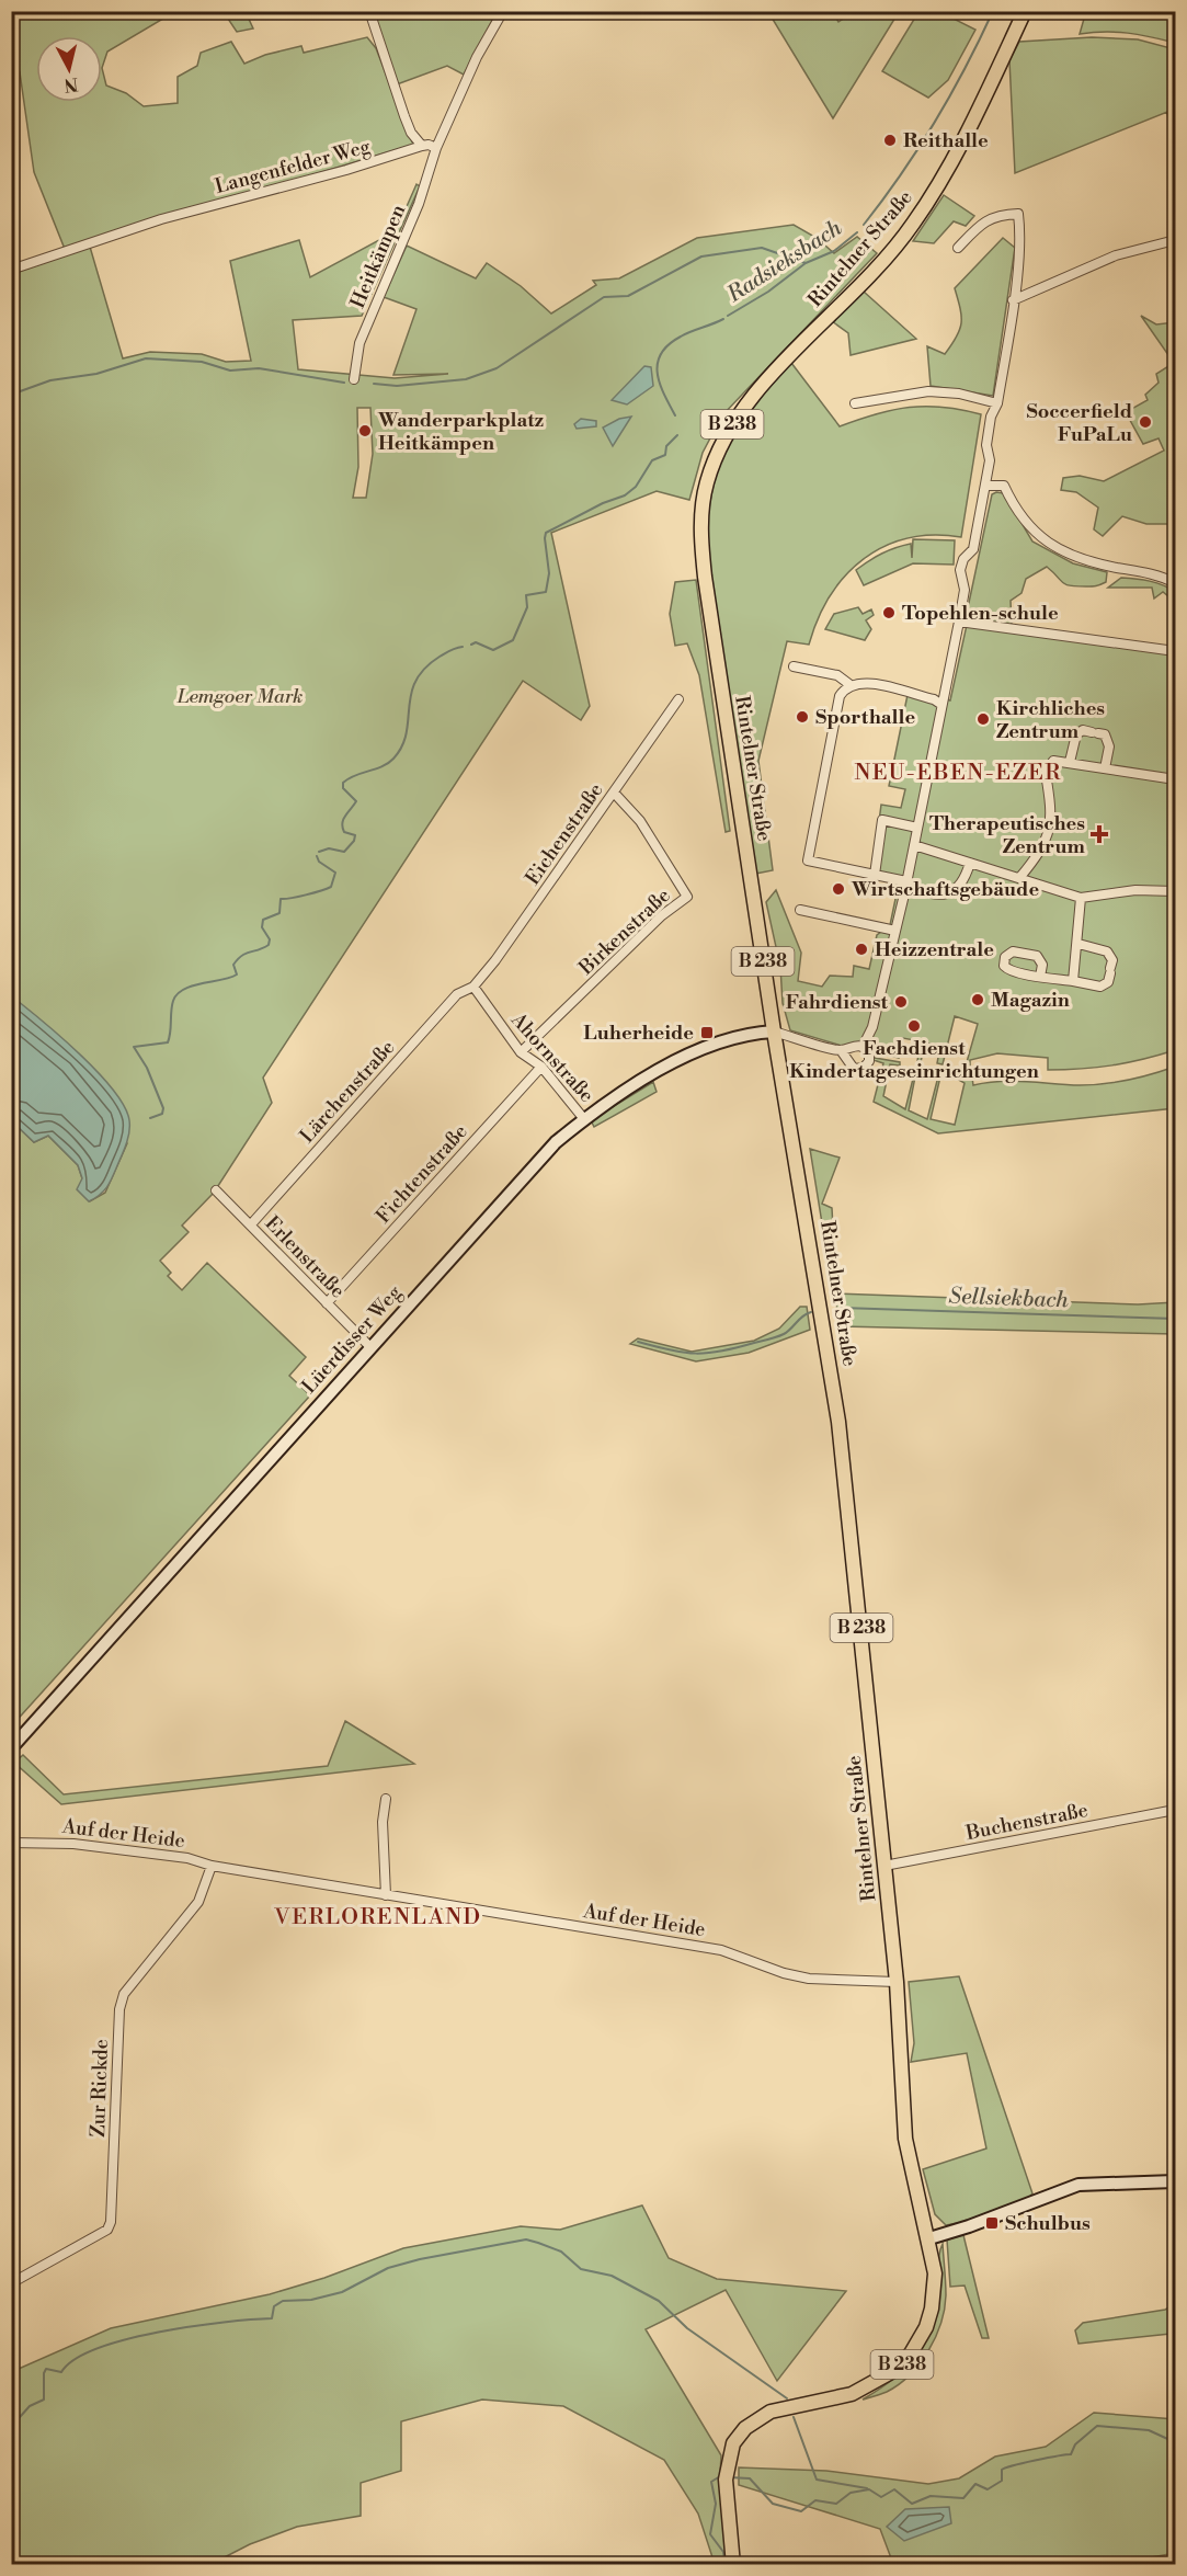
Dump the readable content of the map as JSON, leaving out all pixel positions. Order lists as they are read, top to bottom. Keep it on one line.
{"streets":{"main road":["Rintelner Straße","B 238","Lüerdisser Weg"],"street":["Langenfelder Weg","Heitkämpen","Eichenstraße","Birkenstraße","Ahornstraße","Lärchenstraße","Fichtenstraße","Erlenstraße","Buchenstraße","Auf der Heide","Zur Rickde"]},"crossings":[["Langenfelder Weg","Heitkämpen"],["Rintelner Straße","Lüerdisser Weg"],["Rintelner Straße","Buchenstraße"],["Rintelner Straße","Auf der Heide"],["Eichenstraße","Birkenstraße"],["Eichenstraße","Ahornstraße"],["Eichenstraße","Lärchenstraße"],["Birkenstraße","Ahornstraße"],["Ahornstraße","Lärchenstraße"],["Ahornstraße","Fichtenstraße"],["Ahornstraße","Lüerdisser Weg"],["Lärchenstraße","Erlenstraße"],["Fichtenstraße","Erlenstraße"],["Erlenstraße","Lüerdisser Weg"],["Auf der Heide","Zur Rickde"]],"districts":["NEU-EBEN-EZER","VERLORENLAND"],"water":["Radsieksbach","Sellsiekbach"],"parks":["Lemgoer Mark"],"places":{"other":["Reithalle","Soccerfield FuPaLu","Wanderparkplatz Heitkämpen","Topehlen-schule","Sporthalle","Kirchliches Zentrum","Wirtschaftsgebäude","Heizzentrale","Magazin","Fahrdienst","Fachdienst Kindertageseinrichtungen"],"health":["Therapeutisches Zentrum"],"transit":["Luherheide","Schulbus"]},"north":"bottom"}
